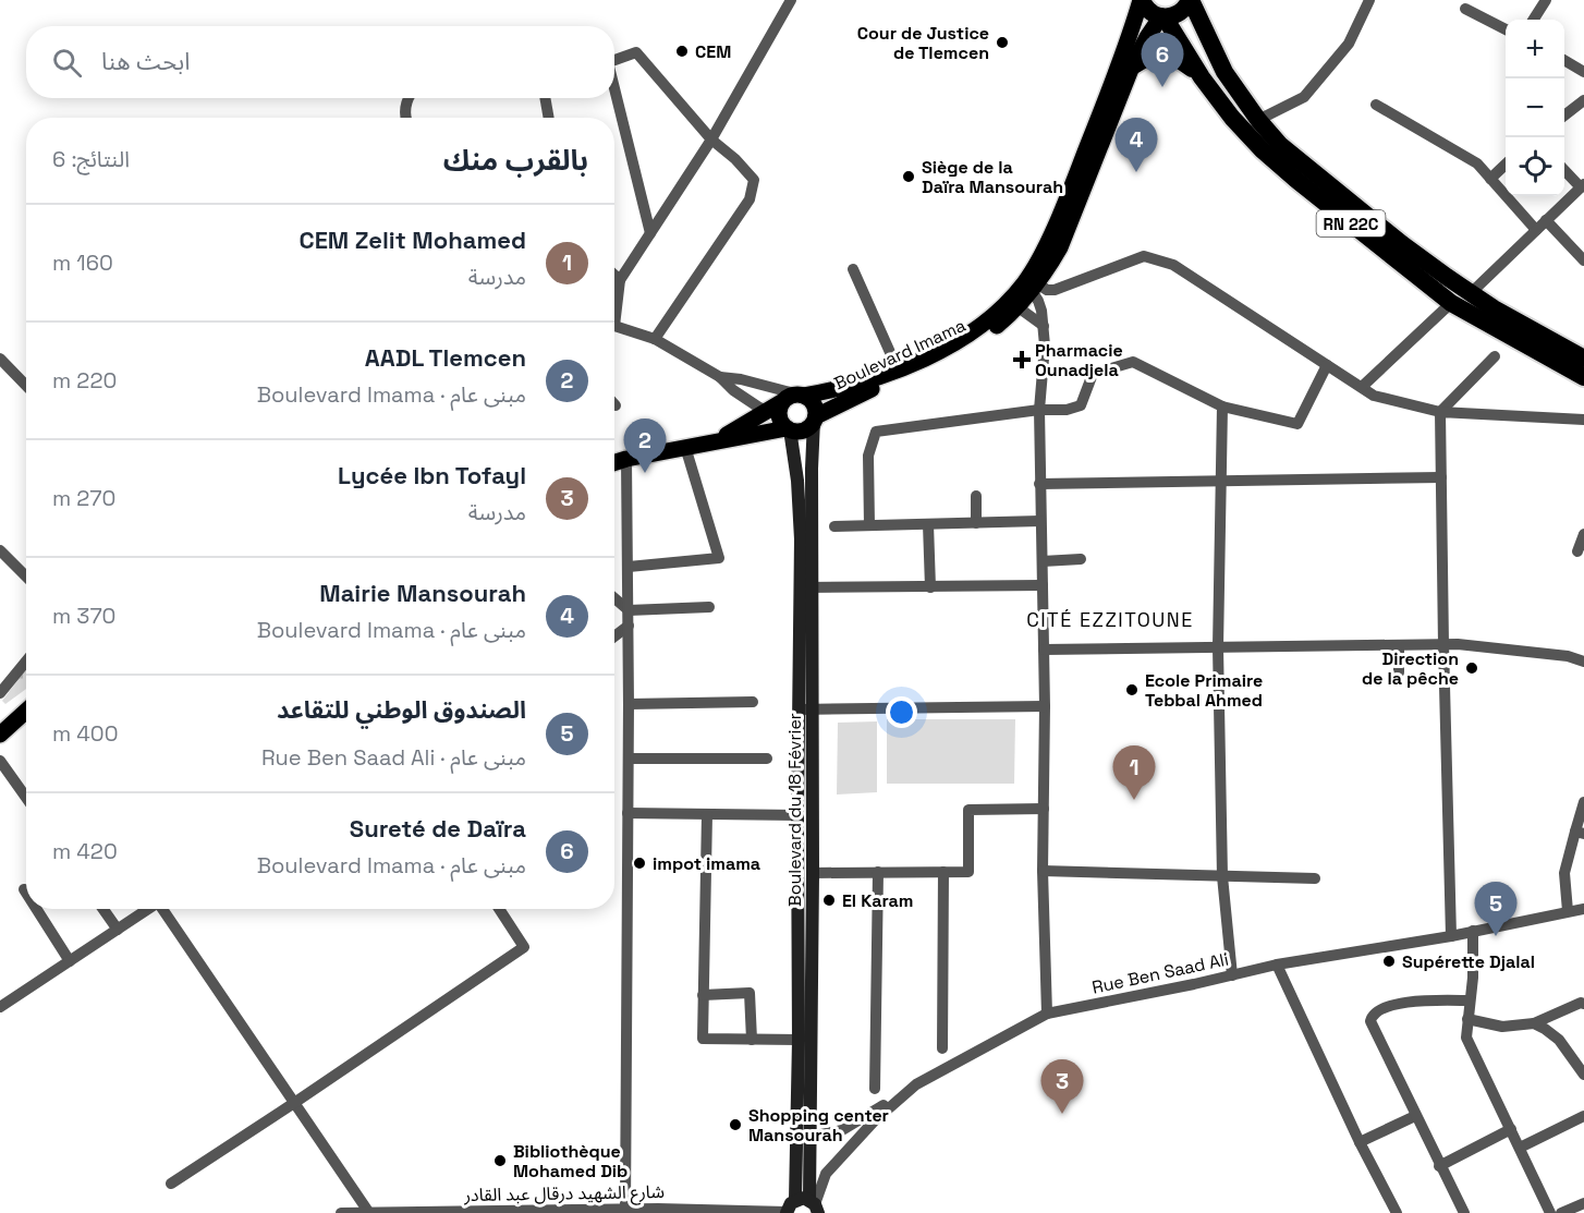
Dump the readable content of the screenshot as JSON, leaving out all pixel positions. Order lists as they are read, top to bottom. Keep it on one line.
{"streets":{"highway":["RN 22C"],"main road":["Boulevard Imama","Boulevard du 18 Février"],"street":["Rue Ben Saad Ali","شارع الشهيد درقال عبد القادر"]},"crossings":[["RN 22C","Boulevard Imama"],["Boulevard Imama","Boulevard du 18 Février"],["Boulevard du 18 Février","Rue Ben Saad Ali"]],"districts":["CITÉ EZZITOUNE"],"places":{"other":["Cour de Justice de Tlemcen","CEM","Siège de la Daïra Mansourah","Direction de la pêche","Ecole Primaire Tebbal Ahmed","impot imama","El Karam","Supérette Djalal","Shopping center Mansourah","Bibliothèque Mohamed Dib"],"health":["Pharmacie Ounadjela"]},"page":{"map_buttons":["+","−"],"search":"ابحث هنا","pins":["6","4","2","1","5","3"],"heading":["بالقرب منك","النتائج: 6"],"list":[{"mark":"1","name":"CEM Zelit Mohamed","note":"مدرسة","value":"160 m"},{"mark":"2","name":"AADL Tlemcen","note":"مبنى عام · Boulevard Imama","value":"220 m"},{"mark":"3","name":"Lycée Ibn Tofayl","note":"مدرسة","value":"270 m"},{"mark":"4","name":"Mairie Mansourah","note":"مبنى عام · Boulevard Imama","value":"370 m"},{"mark":"5","name":"الصندوق الوطني للتقاعد","note":"مبنى عام · Rue Ben Saad Ali","value":"400 m"},{"mark":"6","name":"Sureté de Daïra","note":"مبنى عام · Boulevard Imama","value":"420 m"}]}}
